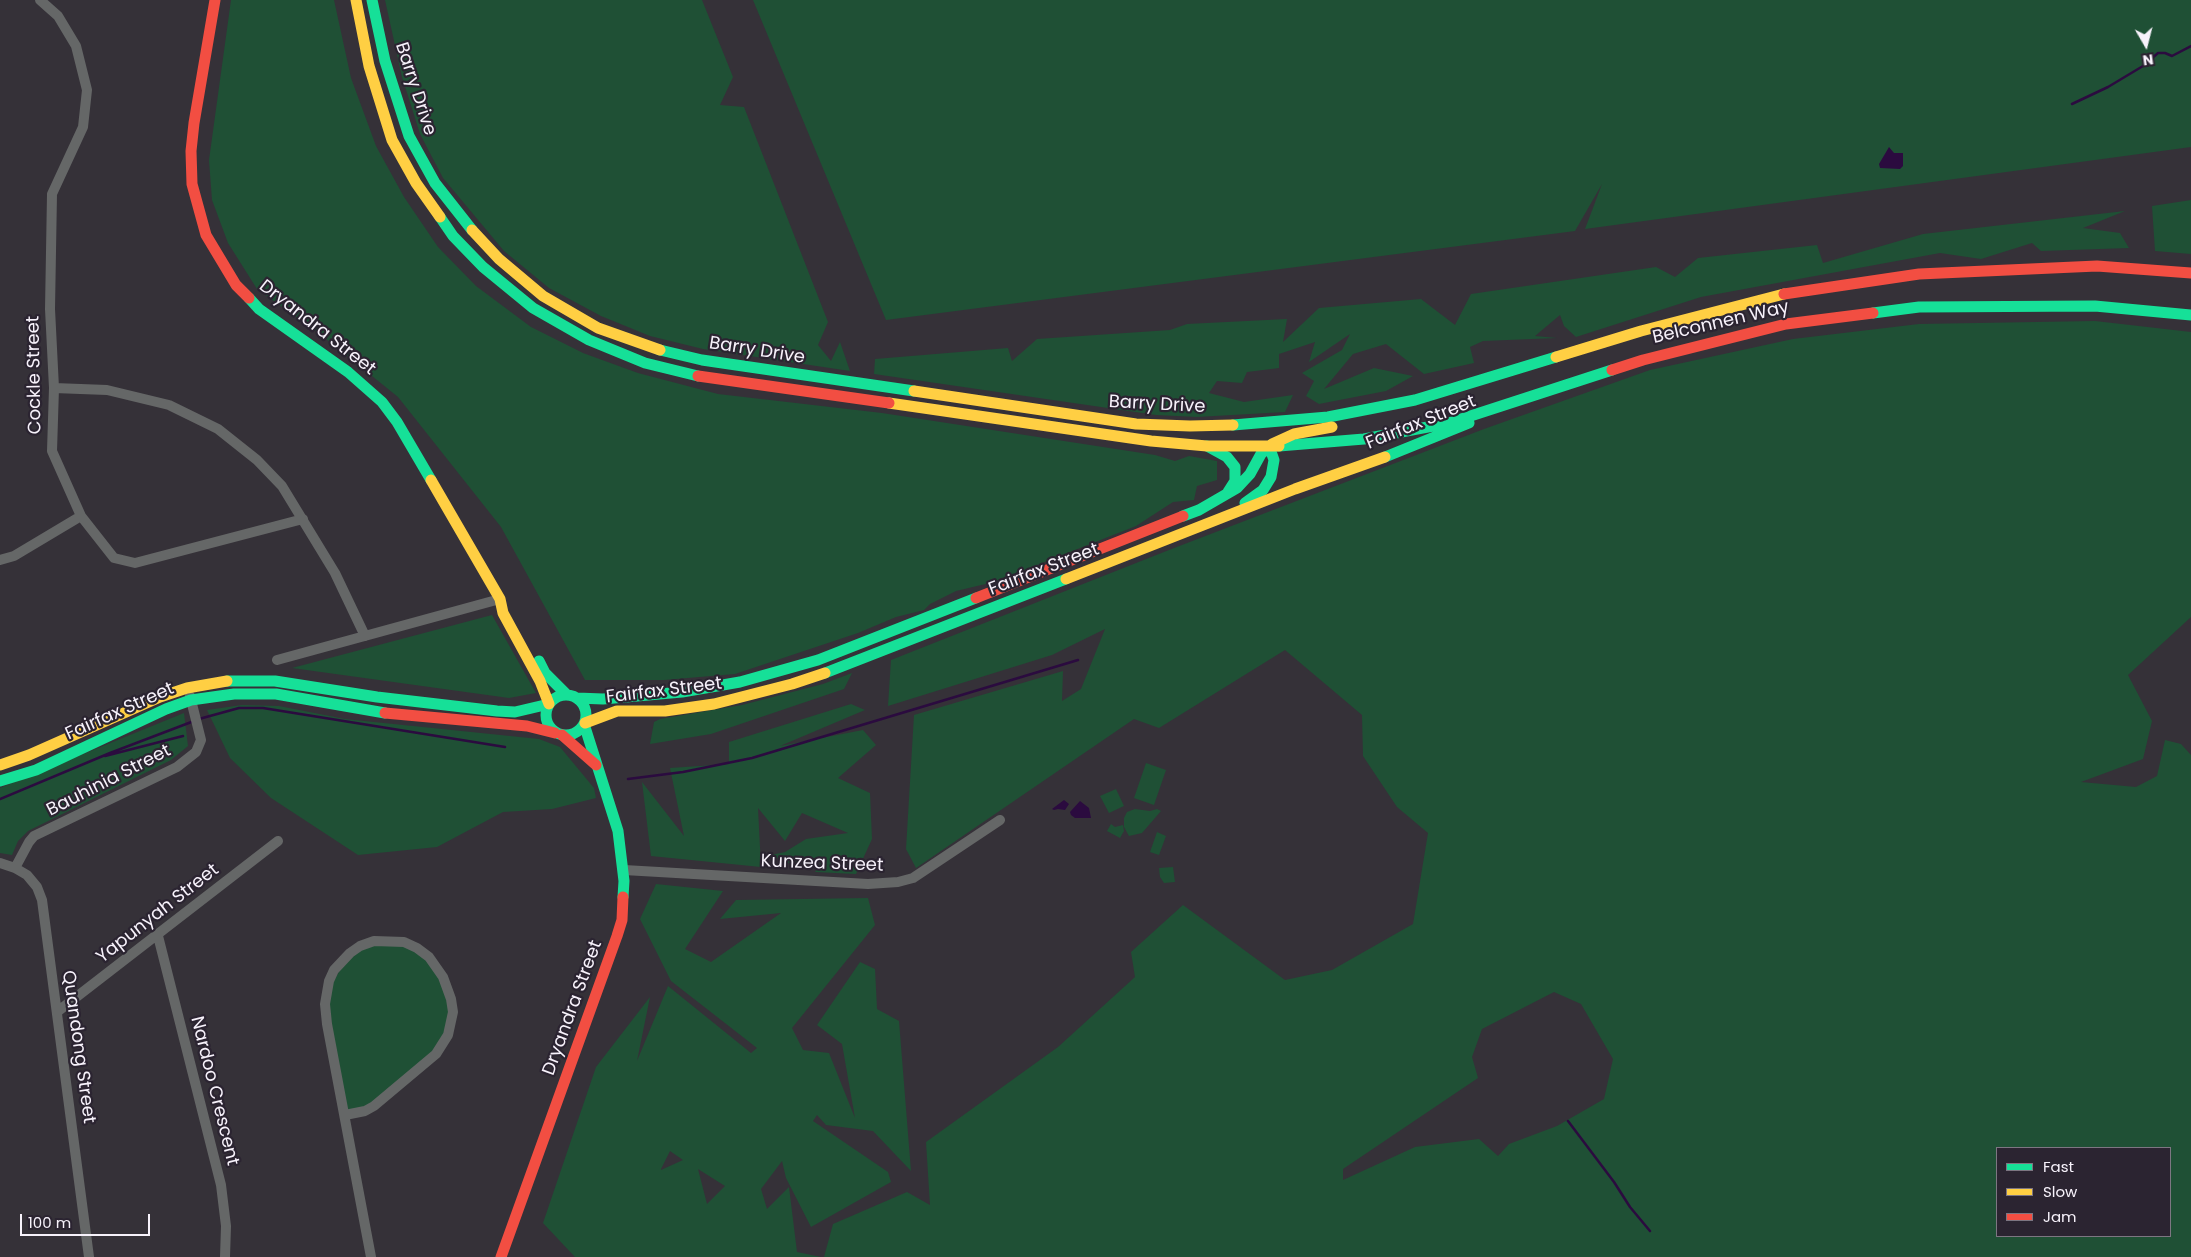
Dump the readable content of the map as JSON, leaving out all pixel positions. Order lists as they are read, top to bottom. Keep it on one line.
{"streets":{"main road":["Barry Drive","Belconnen Way","Dryandra Street","Fairfax Street"],"street":["Cockle Street","Bauhinia Street","Kunzea Street","Yapunyah Street","Quandong Street","Nardoo Crescent"]},"crossings":[["Barry Drive","Belconnen Way"],["Barry Drive","Fairfax Street"],["Belconnen Way","Fairfax Street"],["Dryandra Street","Fairfax Street"],["Dryandra Street","Kunzea Street"],["Fairfax Street","Bauhinia Street"],["Bauhinia Street","Quandong Street"],["Yapunyah Street","Quandong Street"],["Yapunyah Street","Nardoo Crescent"]],"legend":["Fast","Slow","Jam"],"scale_bar":"100 m","north":"bottom"}
